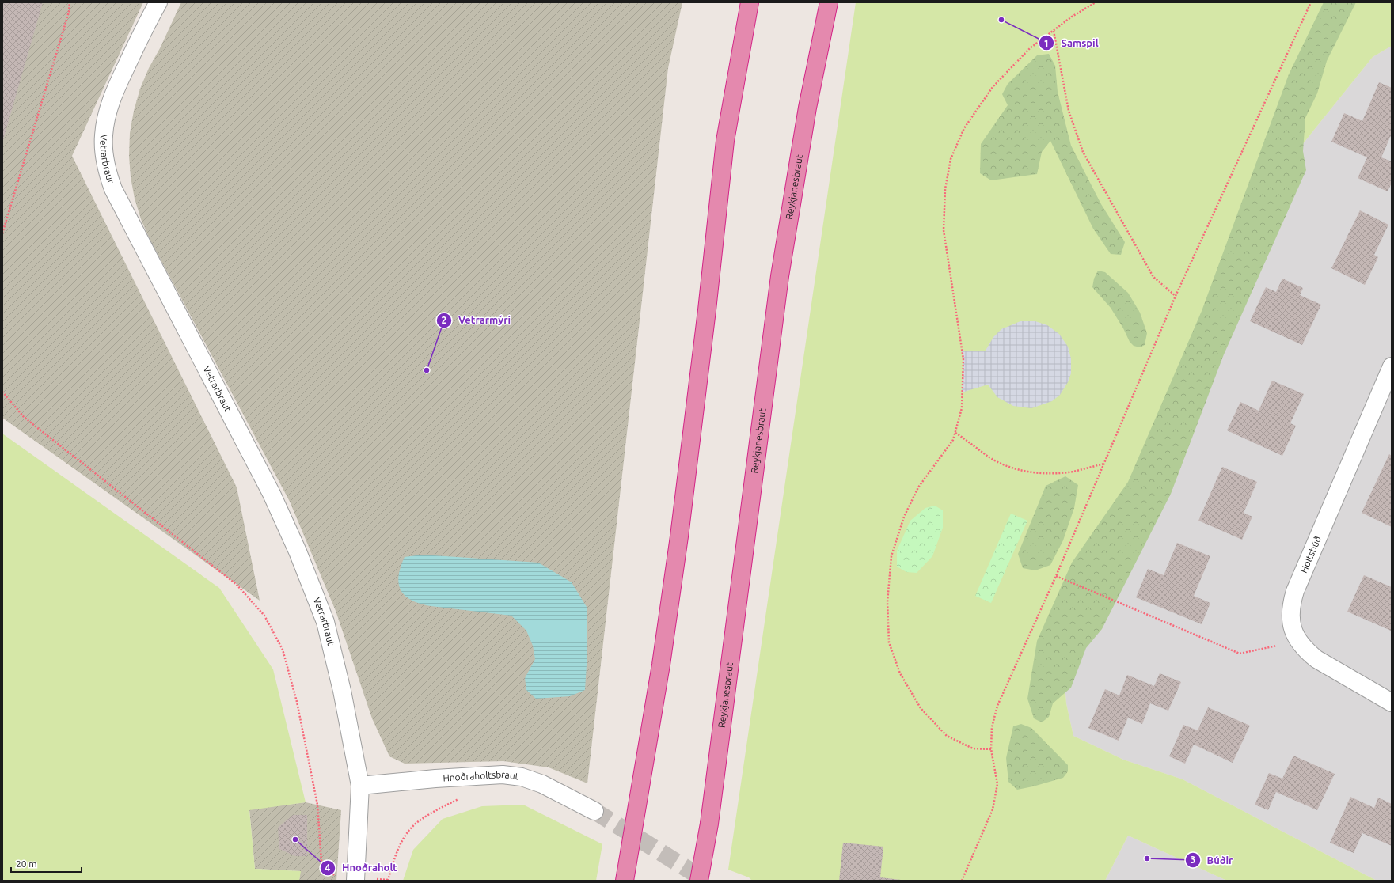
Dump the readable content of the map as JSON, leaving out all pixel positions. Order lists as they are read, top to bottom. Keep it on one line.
{"streets":{"highway":["Reykjanesbraut"],"street":["Vetrarbraut","Holtsbúð","Hnoðraholtsbraut"]},"crossings":[["Vetrarbraut","Hnoðraholtsbraut"]],"places":["Samspil","Vetrarmýri","Hnoðraholt","Búðir"],"scale_bar":"20 m"}
